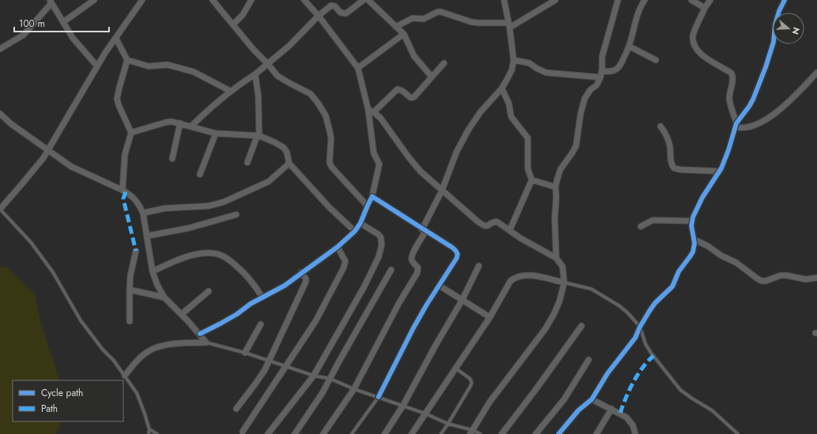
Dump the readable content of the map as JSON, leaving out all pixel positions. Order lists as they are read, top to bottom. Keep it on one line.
{"legend":["Cycle path","Path"],"scale_bar":"100 m","north":"right"}
